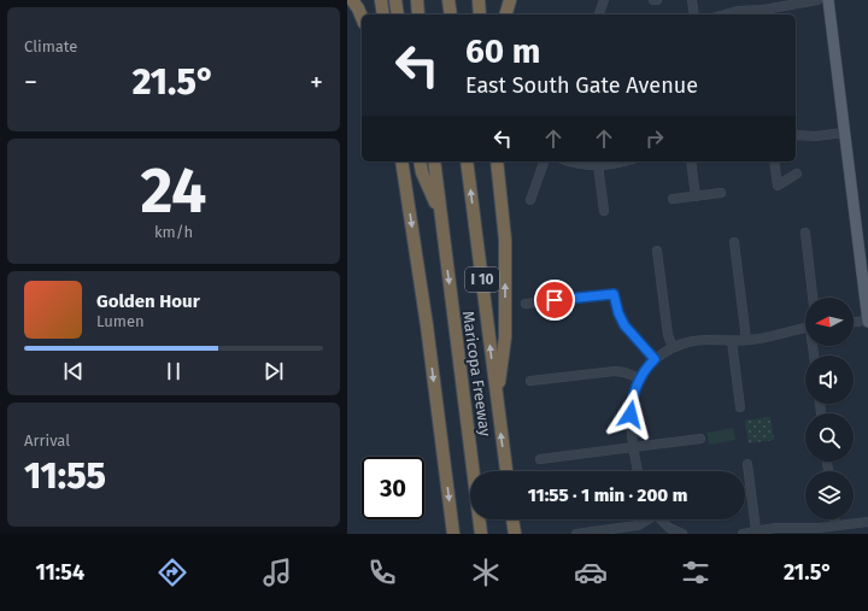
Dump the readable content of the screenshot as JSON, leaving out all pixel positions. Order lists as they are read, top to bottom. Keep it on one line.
{"streets":{"highway":["I 10","Maricopa Freeway"]},"north":"left","page":{"tile":["Climate",["24","km/h"],["Arrival","11:55"]],"turn":["60 m","East South Gate Avenue"],"heat":["−","21.5°","+"],"song":["Golden Hour","Lumen"],"limit":"30","trip":"11:55 · 1 min · 200 m","tabs":["11:54","21.5°"]}}
